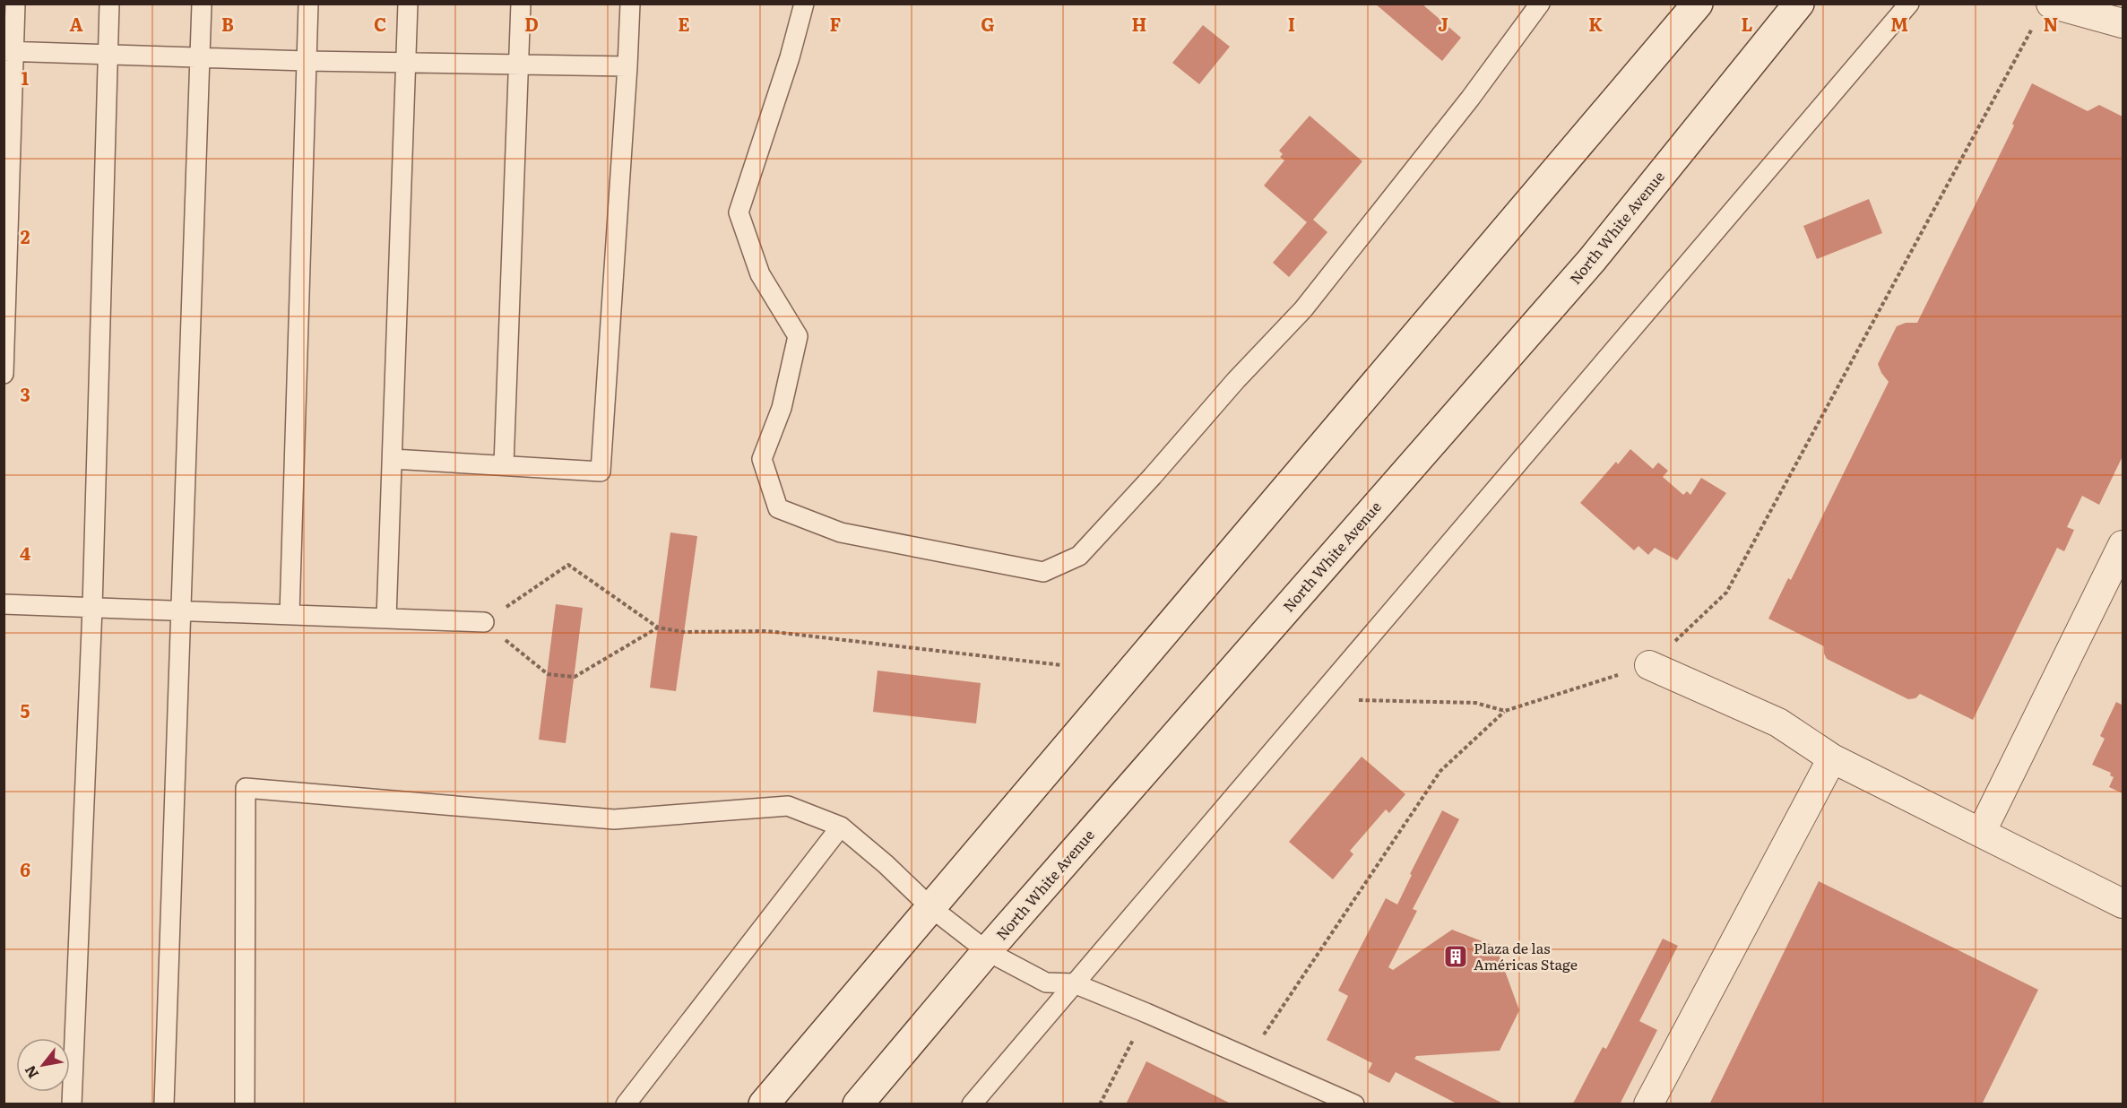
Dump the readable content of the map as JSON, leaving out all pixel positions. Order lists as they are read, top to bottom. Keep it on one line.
{"streets":{"main road":["North White Avenue"]},"places":{"building":["Plaza de las Américas Stage"]},"north":"bottom left","grid":{"columns":["A","B","C","D","E","F","G","H","I","J","K","L","M","N"],"rows":["1","2","3","4","5","6"]}}
